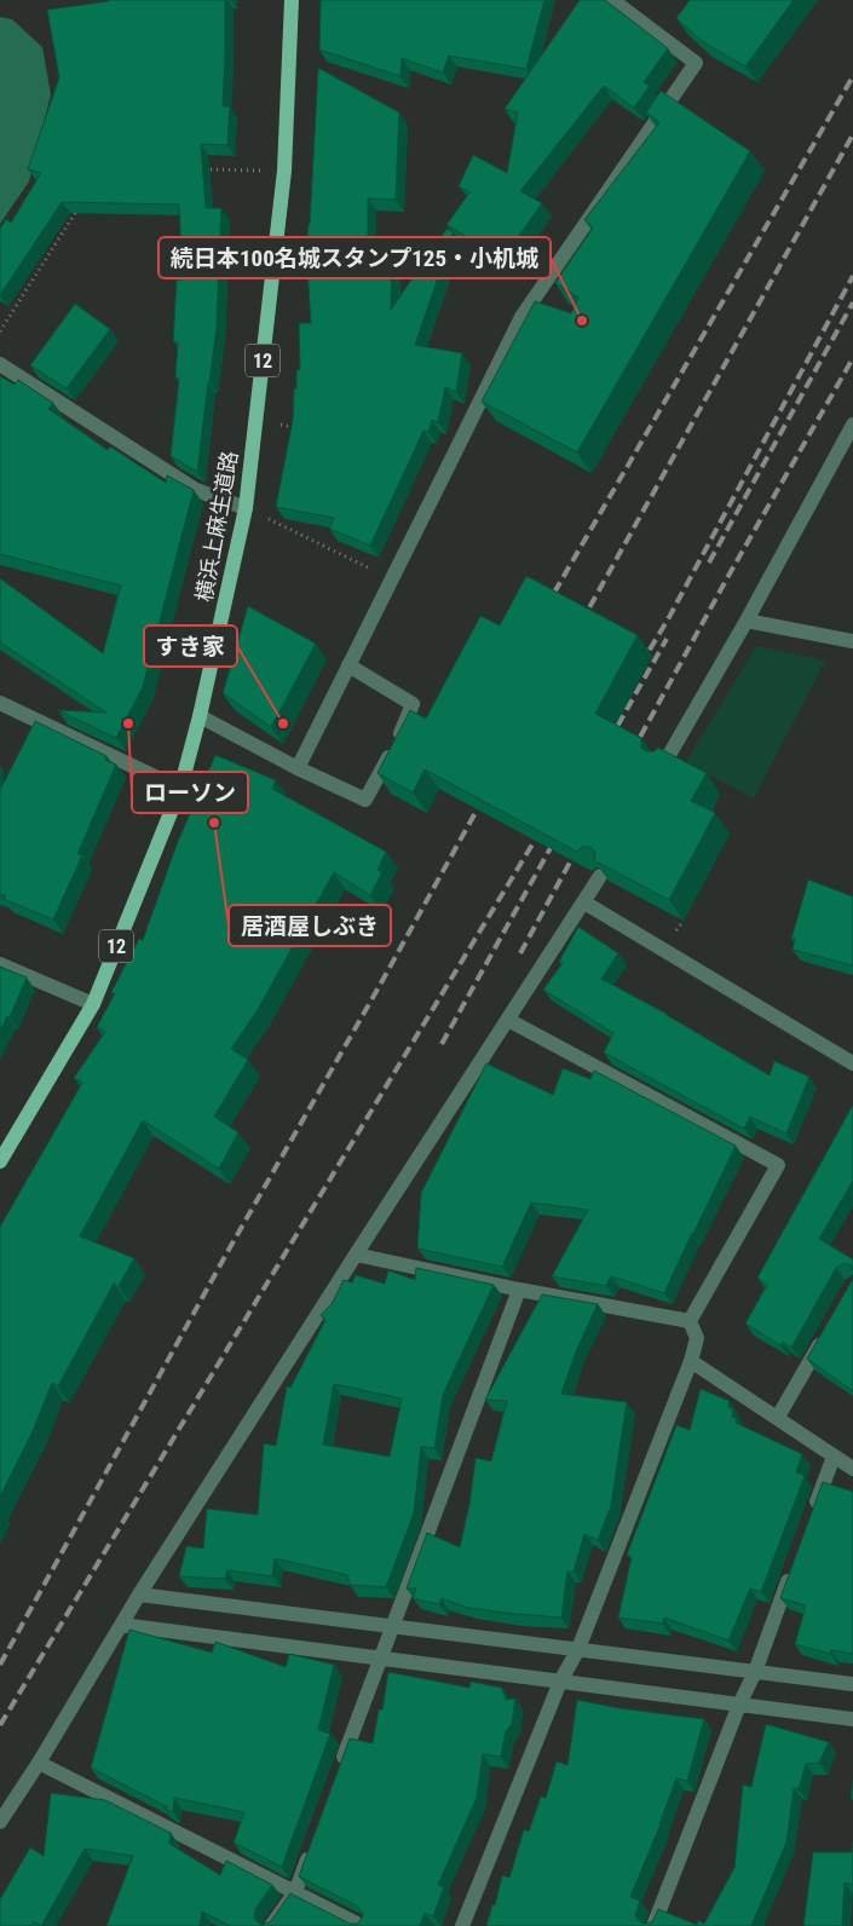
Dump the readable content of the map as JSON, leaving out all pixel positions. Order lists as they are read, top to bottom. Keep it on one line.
{"streets":{"main road":["12","横浜上麻生道路"]},"places":["続日本100名城スタンプ125・小机城","ローソン","すき家","居酒屋しぶき"]}
